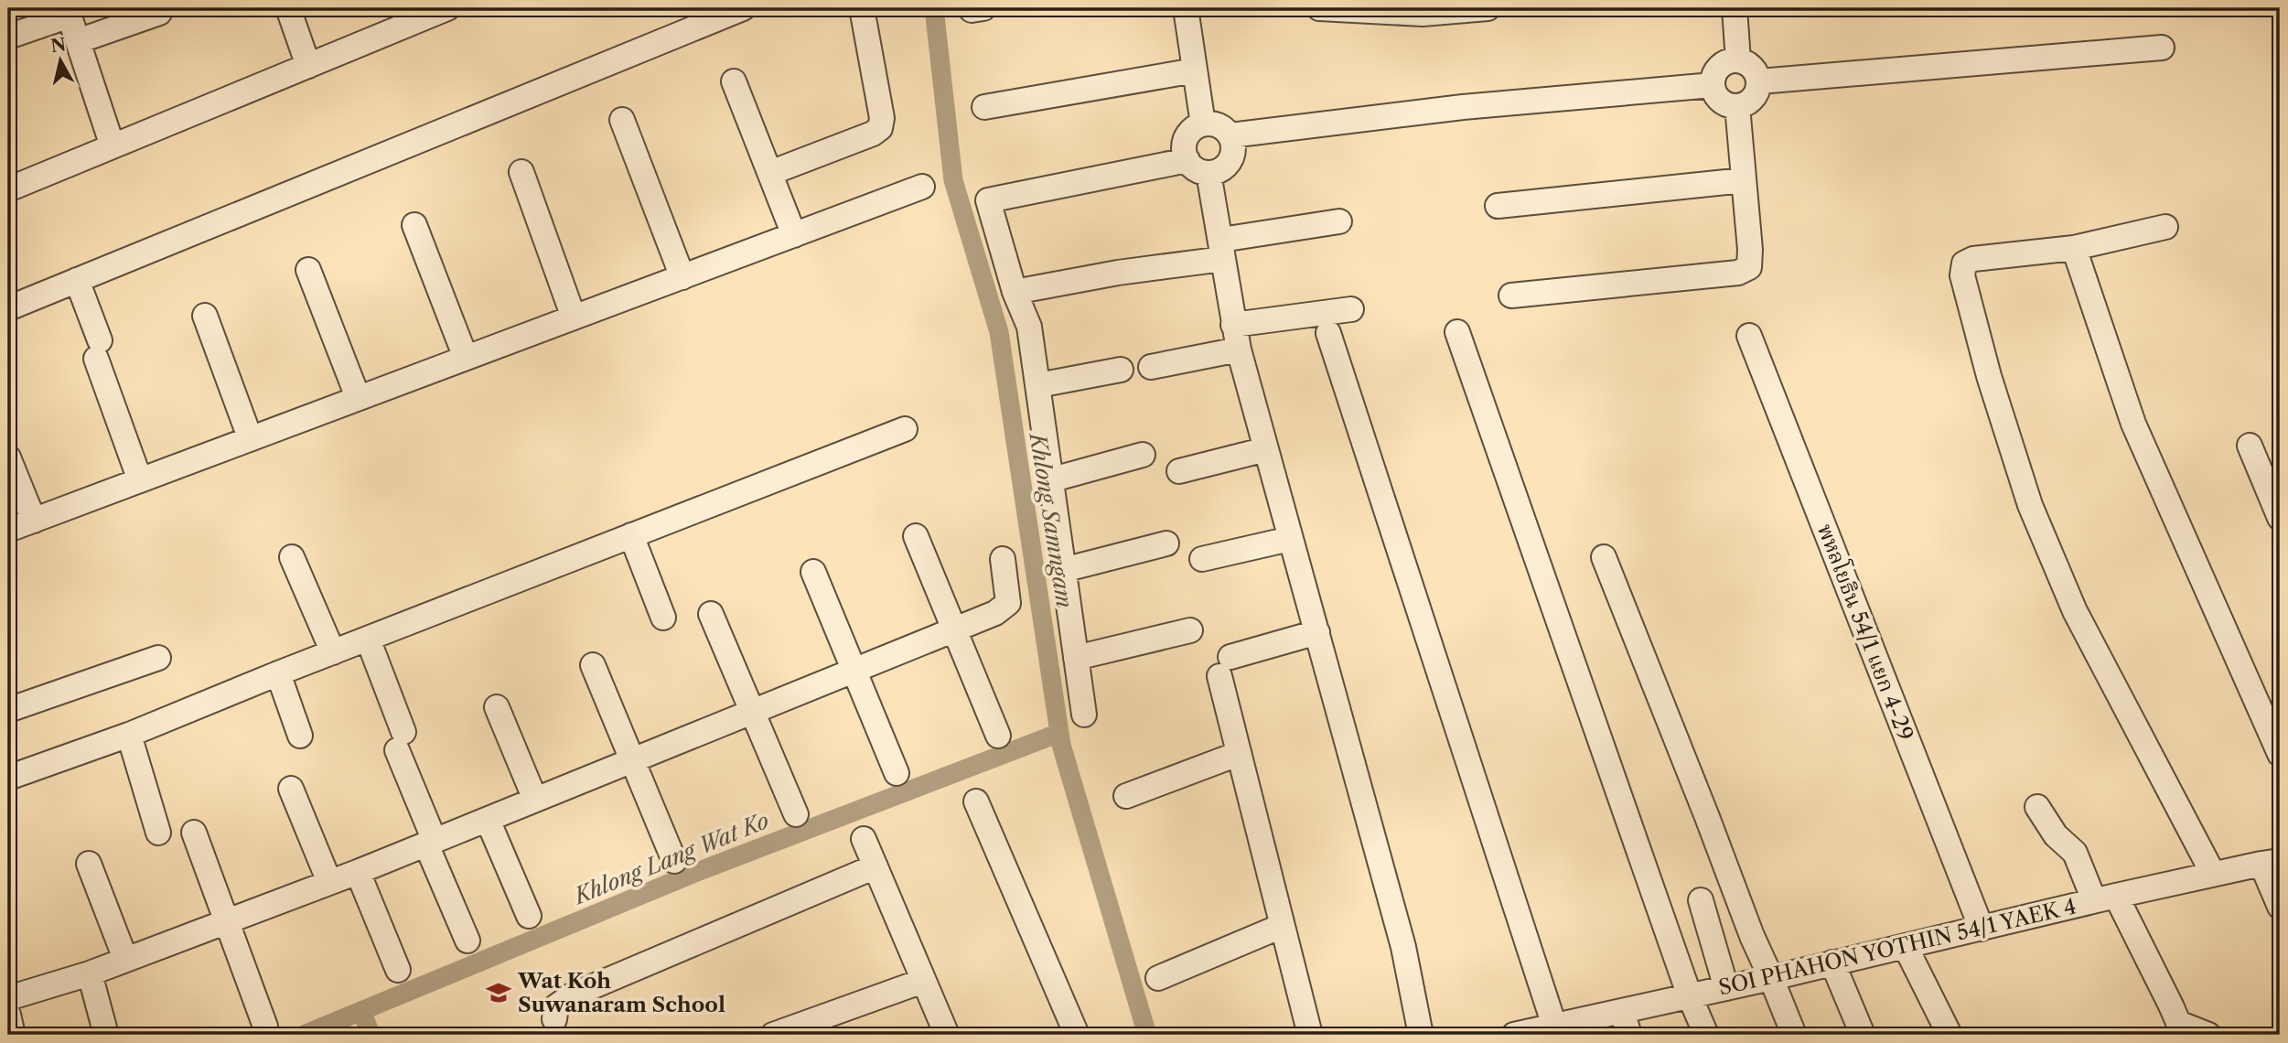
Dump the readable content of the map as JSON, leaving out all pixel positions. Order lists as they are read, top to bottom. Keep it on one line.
{"streets":{"street":["พหลโยธิน 54/1 แยก 4-29","SOI PHAHON YOTHIN 54/1 YAEK 4"]},"crossings":[["พหลโยธิน 54/1 แยก 4-29","SOI PHAHON YOTHIN 54/1 YAEK 4"]],"water":["Khlong Samngam","Khlong Lang Wat Ko"],"places":{"school or university":["Wat Koh Suwanaram School"]},"north":"top"}
